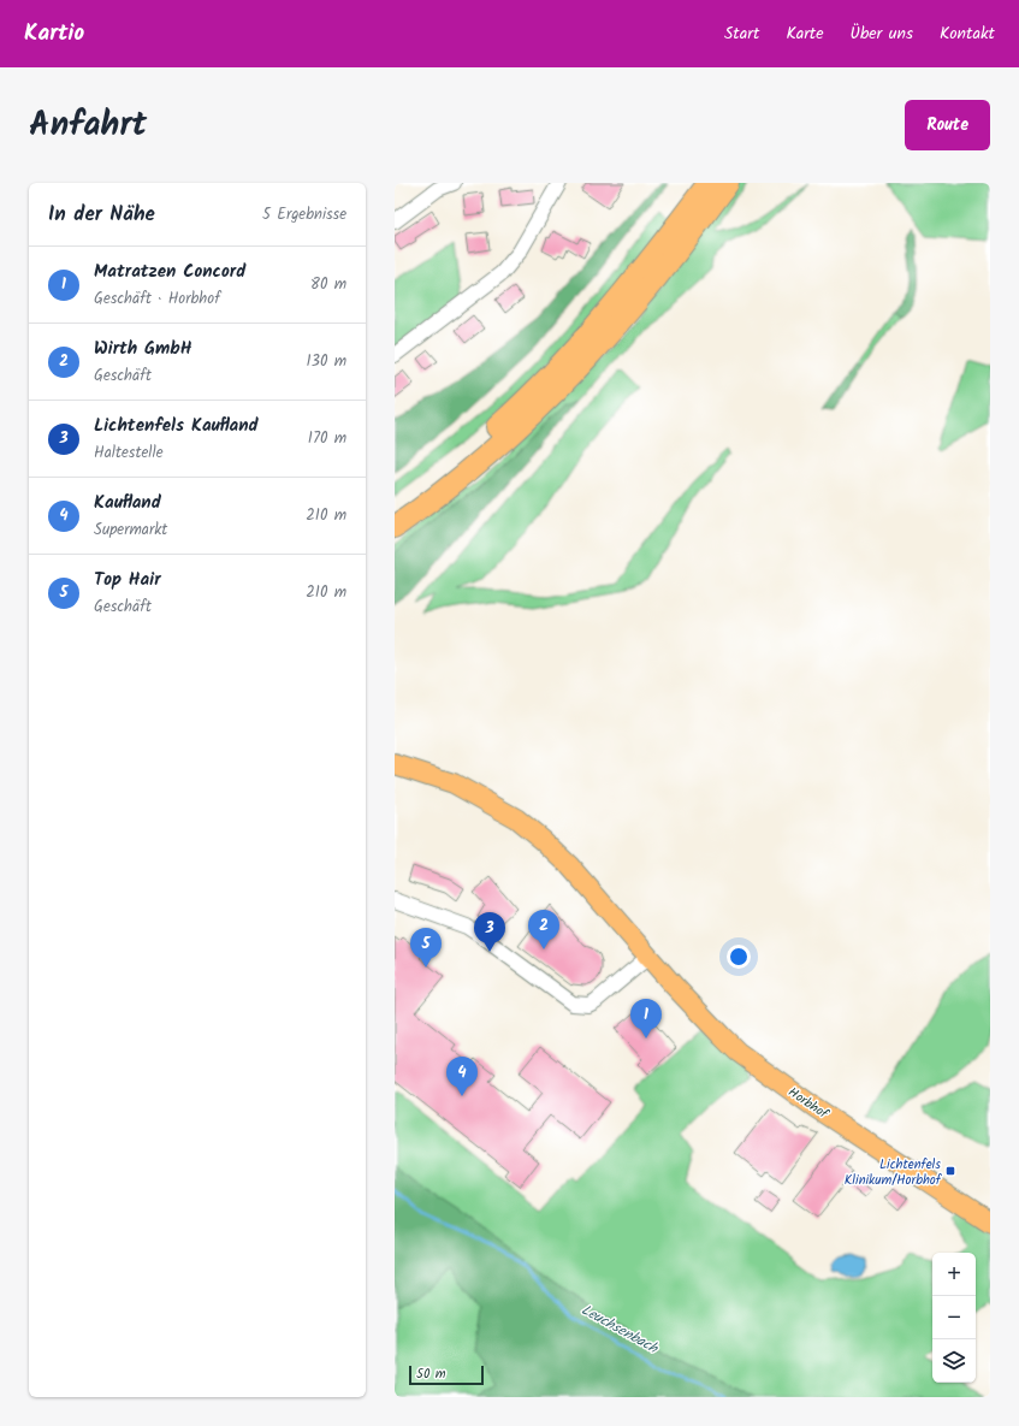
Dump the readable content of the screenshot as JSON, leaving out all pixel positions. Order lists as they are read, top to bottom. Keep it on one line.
{"streets":{"main road":["Horbhof"]},"water":["Leuchsenbach"],"places":{"transit":["Lichtenfels Klinikum/Horbhof"]},"scale_bar":"50 m","page":{"header":"Kartio","nav":["Start","Karte","Über uns","Kontakt"],"title":"Anfahrt","buttons":"Route","heading":["In der Nähe","5 Ergebnisse"],"list":[{"mark":"1","name":"Matratzen Concord","note":"Geschäft · Horbhof","value":"80 m"},{"mark":"2","name":"Wirth GmbH","note":"Geschäft","value":"130 m"},{"mark":"3","name":"Lichtenfels Kaufland","note":"Haltestelle","value":"170 m"},{"mark":"4","name":"Kaufland","note":"Supermarkt","value":"210 m"},{"mark":"5","name":"Top Hair","note":"Geschäft","value":"210 m"}],"pins":["2","3","5","1","4"],"map_buttons":["+","−"],"scale":"50 m"}}
